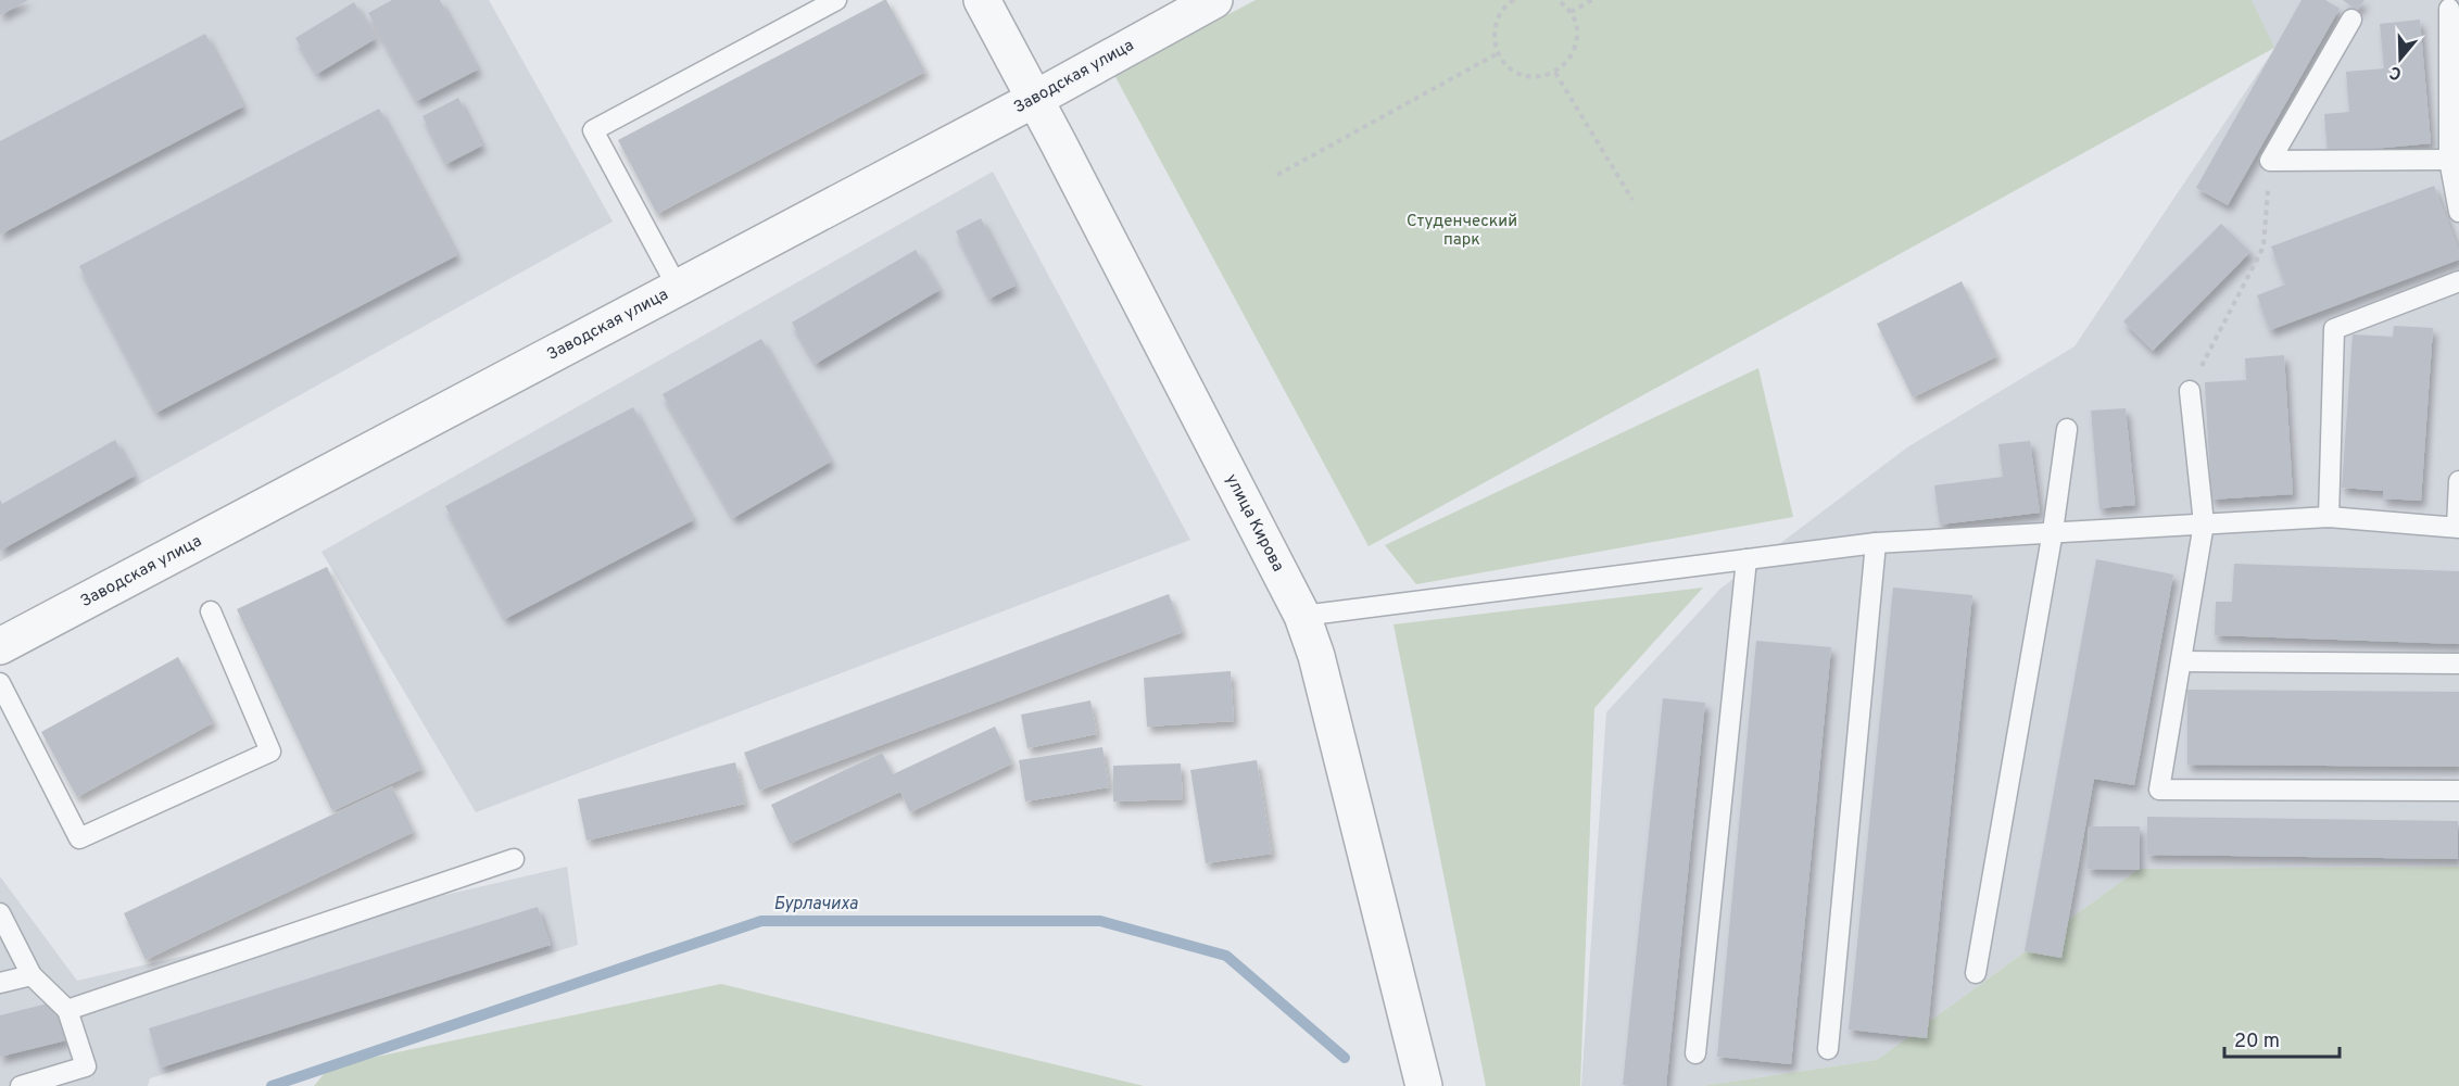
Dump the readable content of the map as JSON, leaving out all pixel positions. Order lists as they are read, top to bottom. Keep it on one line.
{"streets":{"street":["Заводская улица","улица Кирова"]},"crossings":[["Заводская улица","улица Кирова"]],"water":["Бурлачиха"],"parks":["Студенческий парк"],"scale_bar":"20 m","north":"bottom"}
